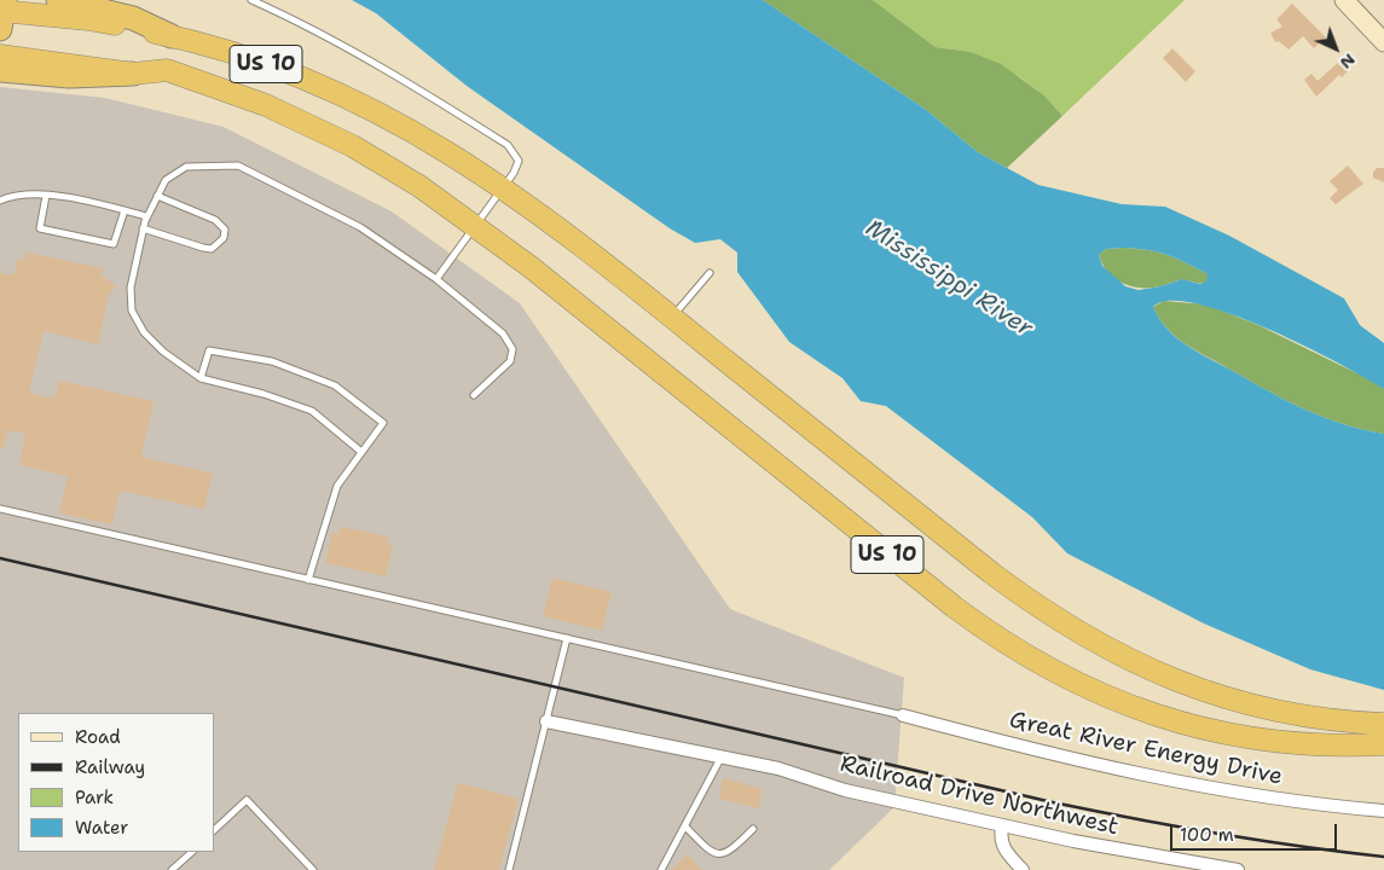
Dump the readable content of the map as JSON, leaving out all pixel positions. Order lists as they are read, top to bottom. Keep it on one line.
{"streets":{"highway":["US 10"],"street":["Great River Energy Drive","Railroad Drive Northwest"]},"water":["Mississippi River"],"legend":["Road","Railway","Park","Water"],"scale_bar":"100 m","north":"bottom right"}
